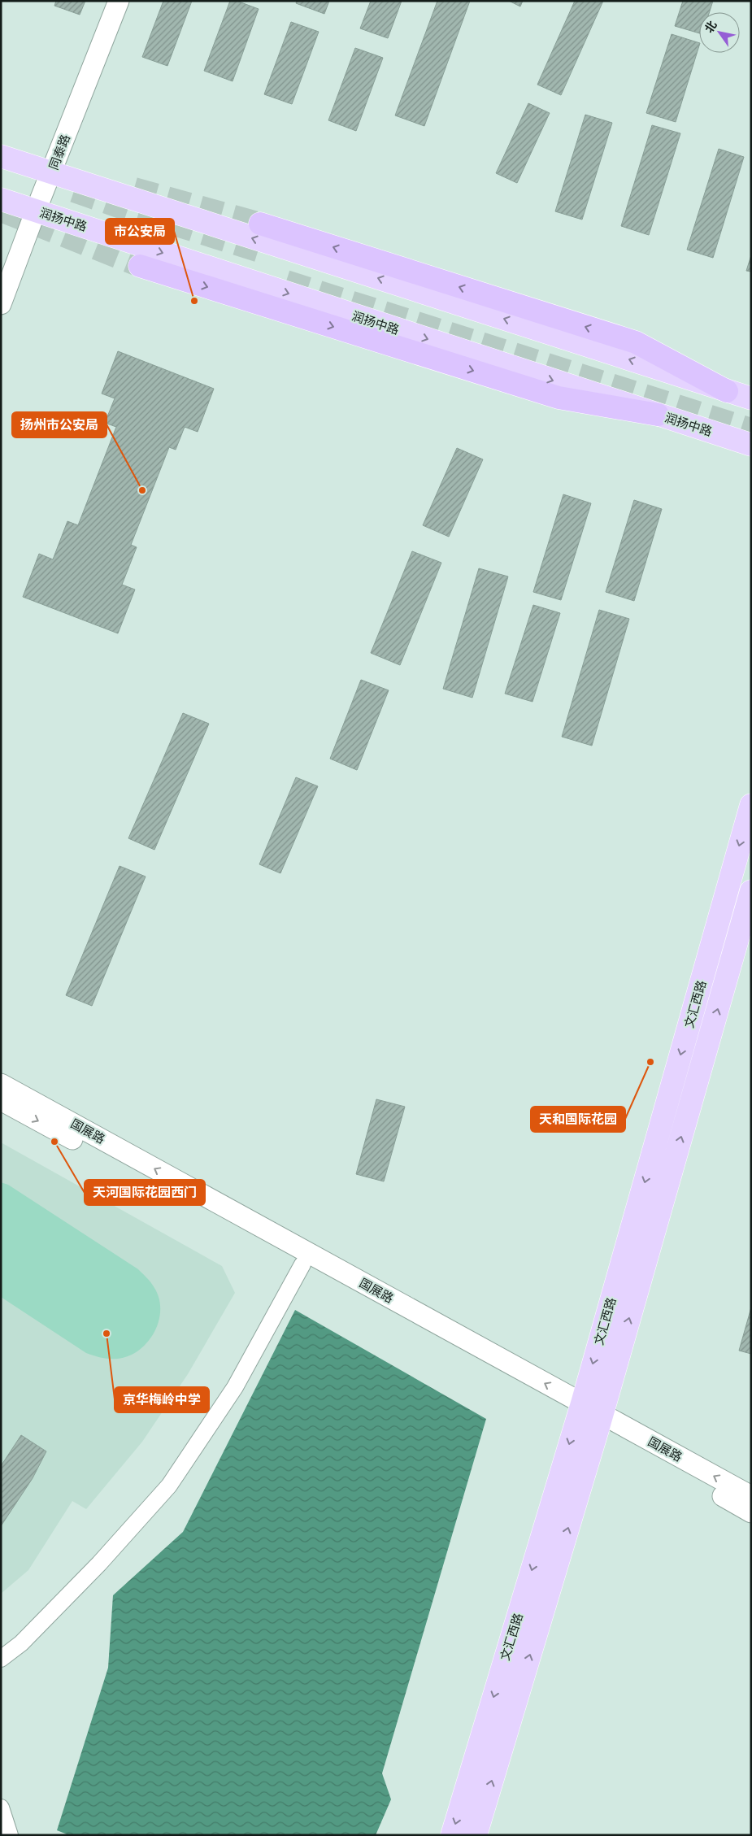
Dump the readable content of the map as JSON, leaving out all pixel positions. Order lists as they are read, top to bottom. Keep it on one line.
{"streets":{"main road":["润扬中路","文汇西路"],"street":["同泰路","国展路"]},"crossings":[["同泰路","润扬中路"],["文汇西路","国展路"]],"places":["市公安局","扬州市公安局","天和国际花园","天河国际花园西门","京华梅岭中学"],"north":"top left"}
